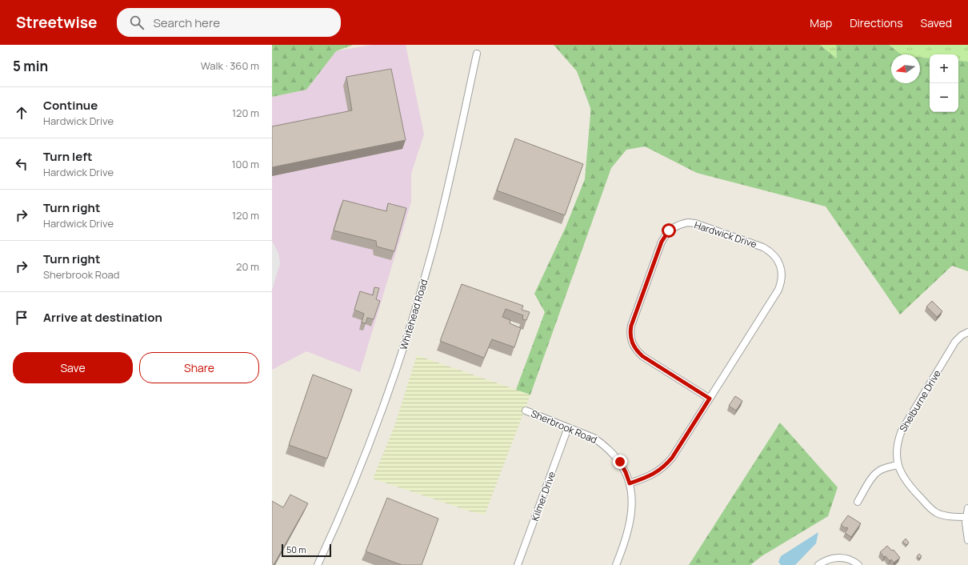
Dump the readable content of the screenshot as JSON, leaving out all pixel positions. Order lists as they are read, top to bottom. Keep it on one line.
{"streets":{"street":["Hardwick Drive","Whitehead Road","Shelburne Drive","Sherbrook Road","Kilmer Drive"]},"crossings":[["Hardwick Drive","Sherbrook Road"],["Sherbrook Road","Kilmer Drive"]],"scale_bar":"50 m","north":"left","page":{"header":"Streetwise","search":"Search here","nav":["Map","Directions","Saved"],"heading":["5 min","Walk · 360 m"],"map_buttons":["+","−"],"list":[["Continue","Hardwick Drive","120 m"],["Turn left","Hardwick Drive","100 m"],["Turn right","Hardwick Drive","120 m"],["Turn right","Sherbrook Road","20 m"],"Arrive at destination"],"buttons":["Save","Share"],"scale":"50 m"}}
